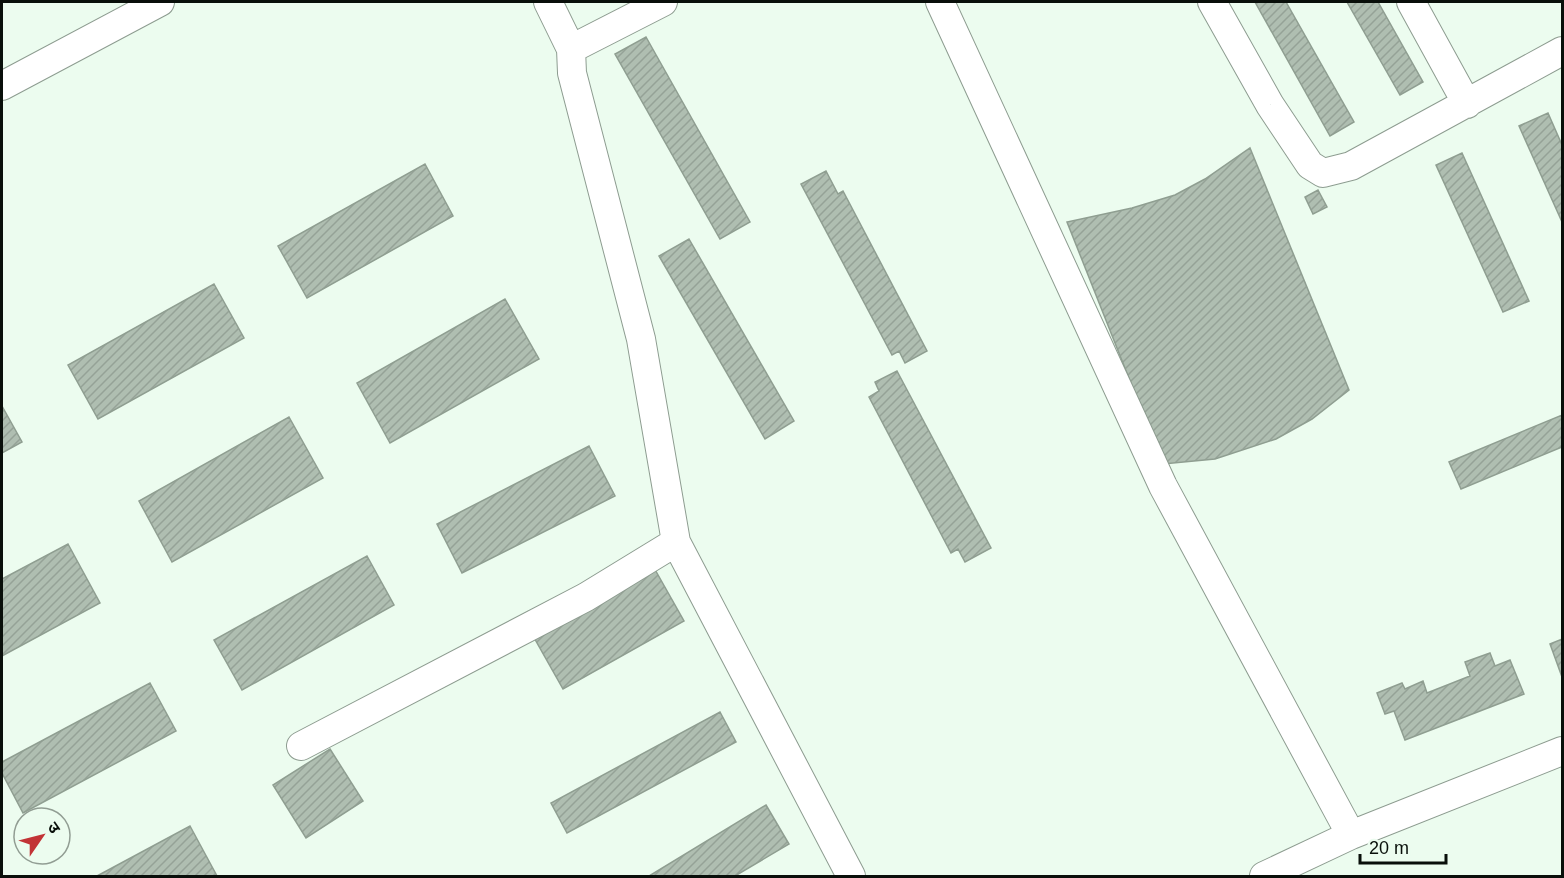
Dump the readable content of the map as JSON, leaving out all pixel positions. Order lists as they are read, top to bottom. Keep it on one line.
{"scale_bar":"20 m","north":"top right"}
